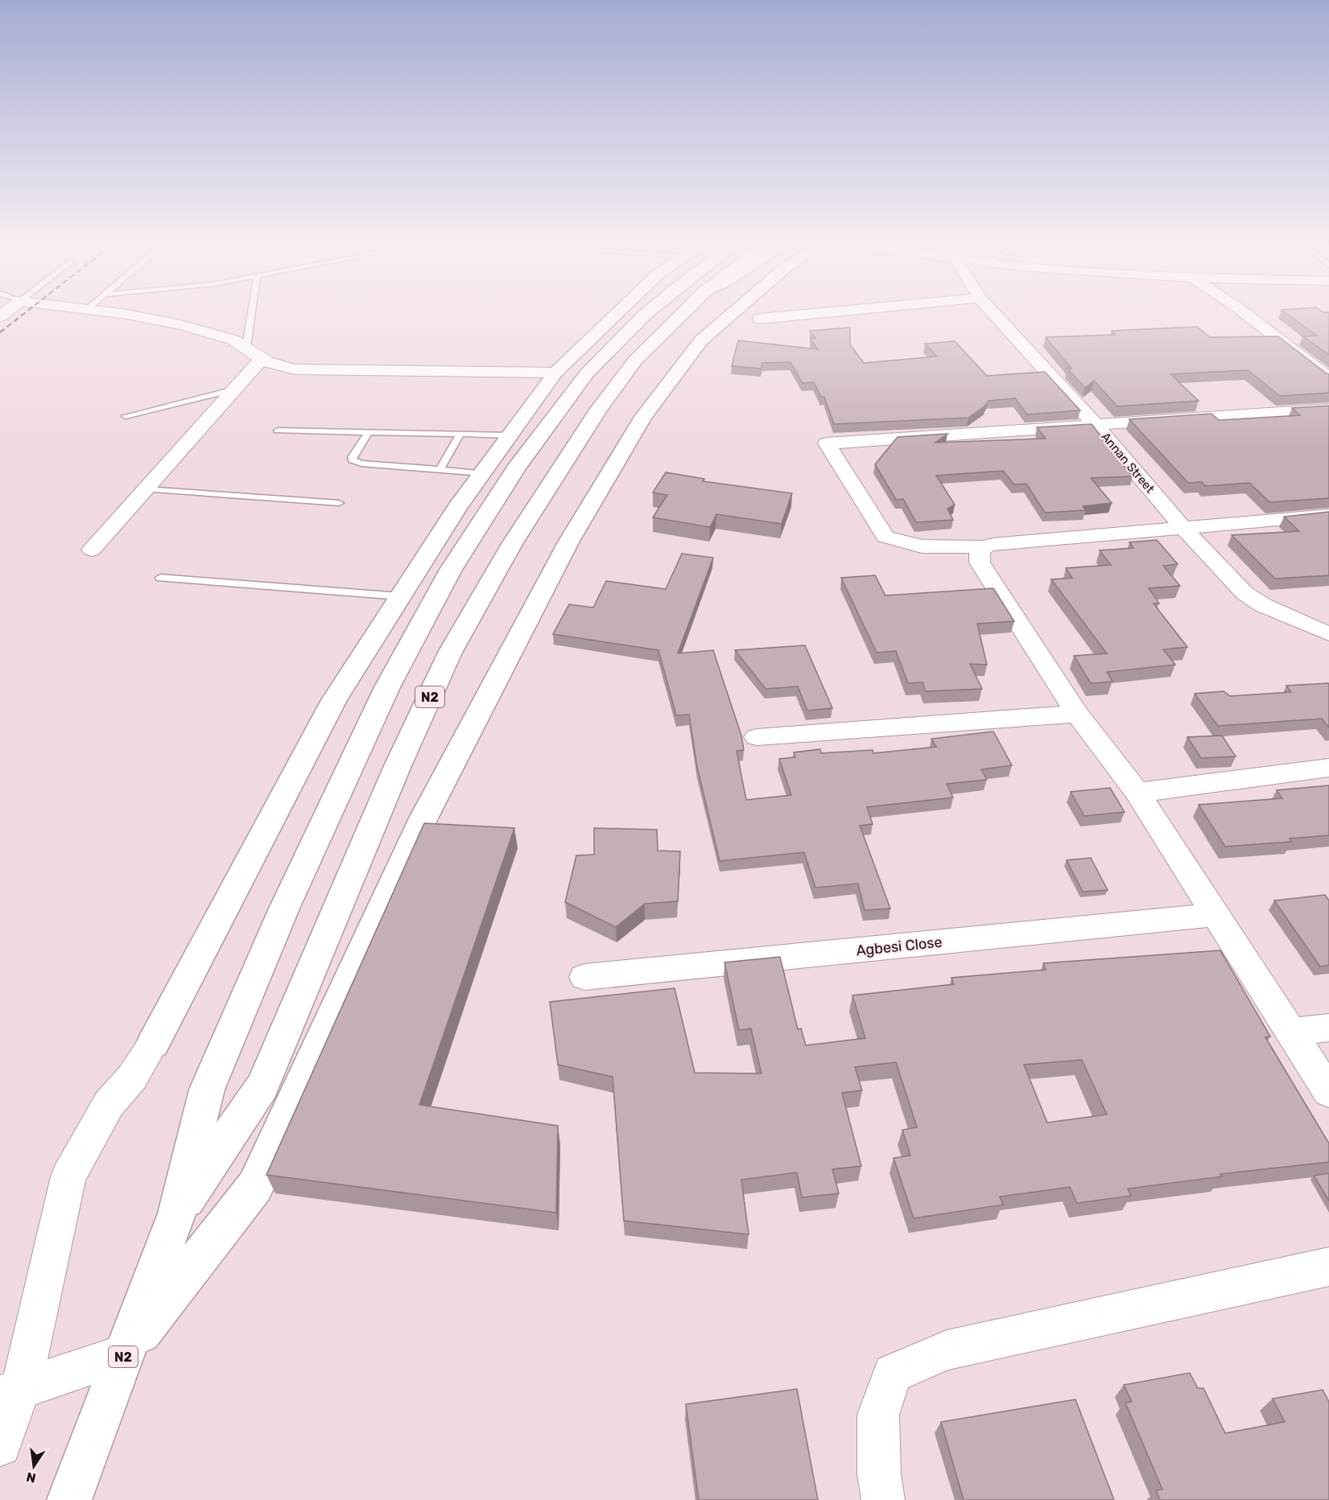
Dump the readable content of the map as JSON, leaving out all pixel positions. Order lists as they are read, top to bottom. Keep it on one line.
{"streets":{"main road":["N2"],"street":["Annan Street","Agbesi Close"]},"north":"bottom"}
